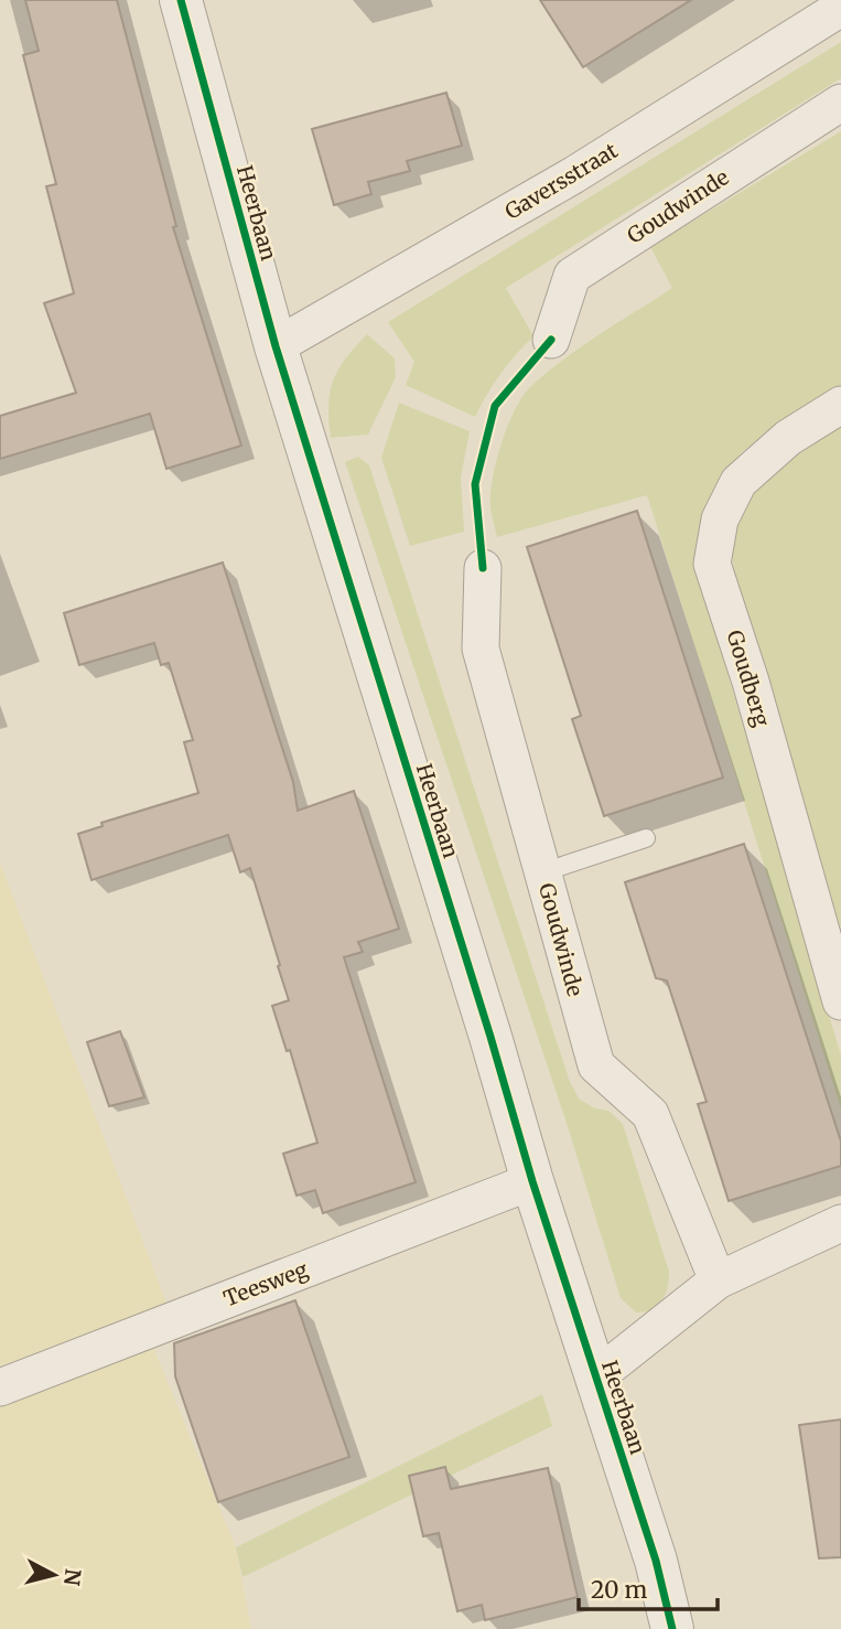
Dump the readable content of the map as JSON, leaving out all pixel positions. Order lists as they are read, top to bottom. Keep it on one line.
{"streets":{"street":["Gaversstraat","Goudwinde","Heerbaan","Goudberg","Teesweg"]},"crossings":[["Gaversstraat","Heerbaan"],["Heerbaan","Teesweg"]],"scale_bar":"20 m","north":"right"}
